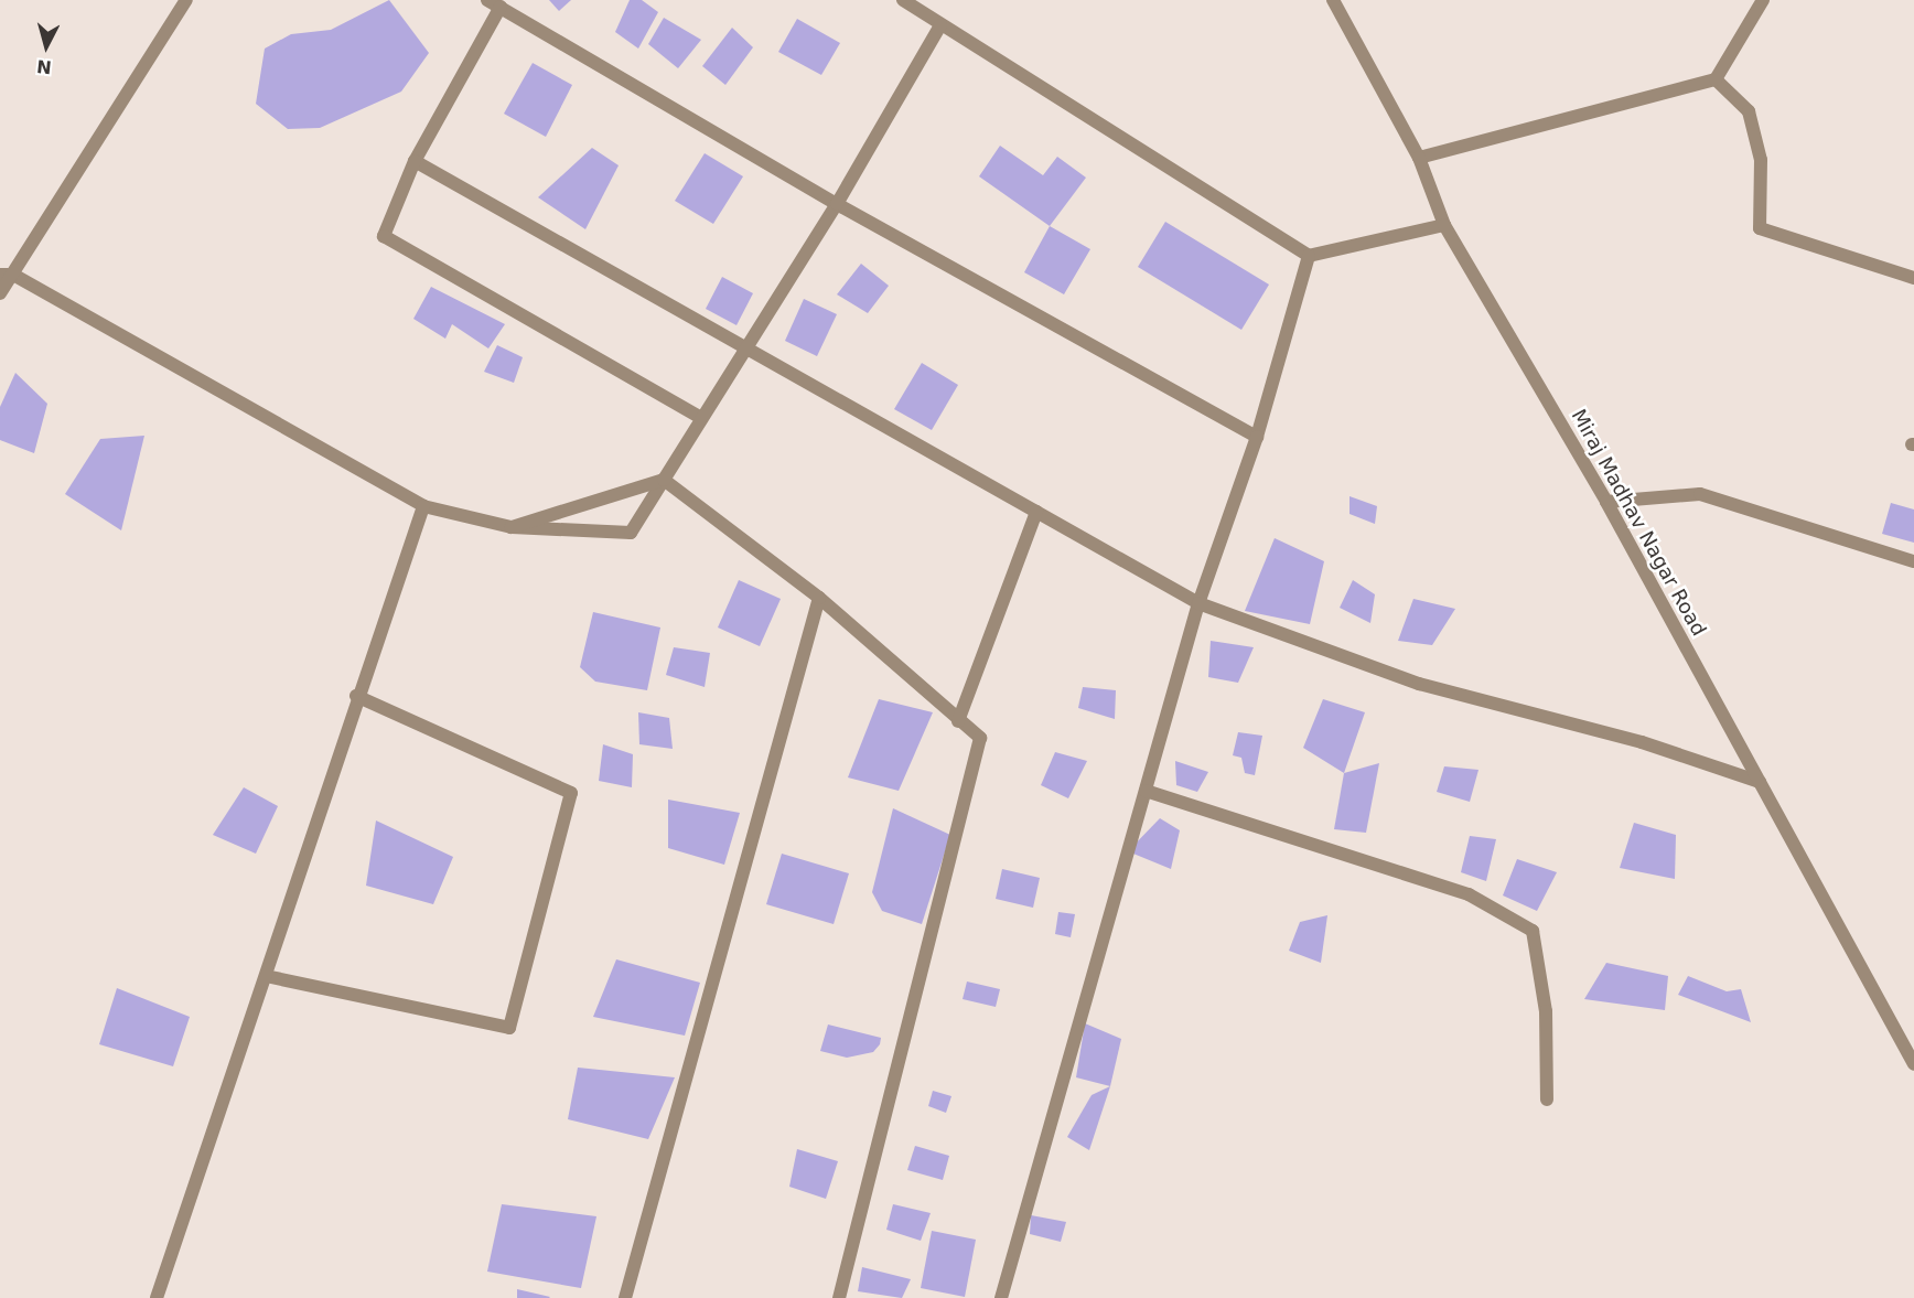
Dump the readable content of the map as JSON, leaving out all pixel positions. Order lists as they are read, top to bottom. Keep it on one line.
{"streets":{"street":["Miraj Madhav Nagar Road"]},"north":"bottom"}
